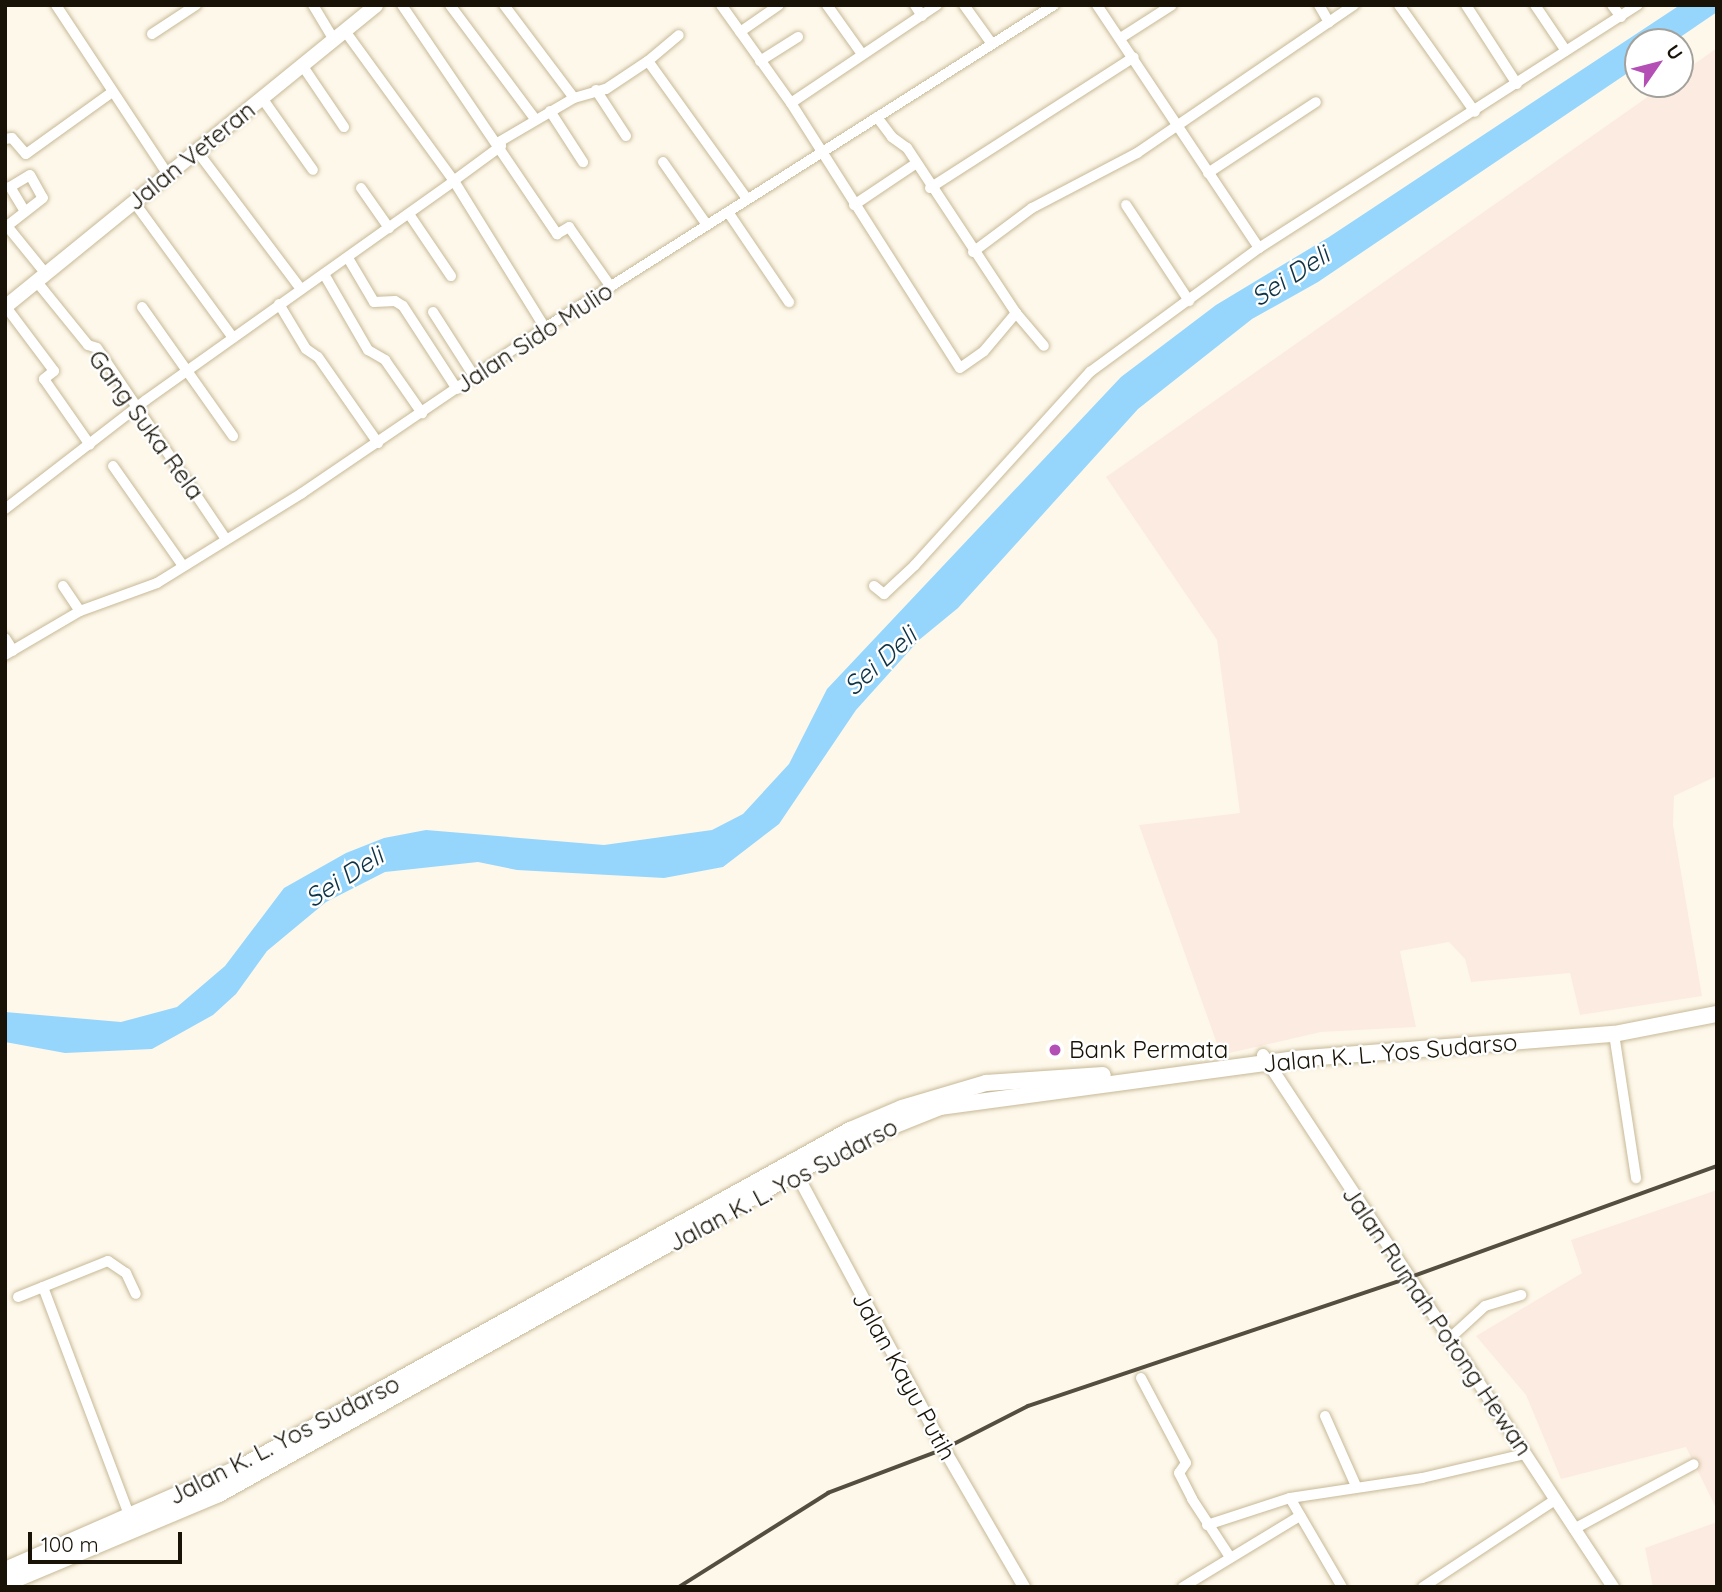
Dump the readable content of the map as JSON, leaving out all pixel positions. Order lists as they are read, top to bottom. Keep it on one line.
{"streets":{"highway":["Jalan K. L. Yos Sudarso"],"main road":["Jalan Veteran"],"street":["Jalan Sido Mulio","Gang Suka Rela","Jalan Rumah Potong Hewan","Jalan Kayu Putih"]},"crossings":[["Jalan Veteran","Gang Suka Rela"],["Jalan Sido Mulio","Gang Suka Rela"],["Jalan K. L. Yos Sudarso","Jalan Rumah Potong Hewan"],["Jalan K. L. Yos Sudarso","Jalan Kayu Putih"]],"water":["Sei Deli"],"places":["Bank Permata"],"scale_bar":"100 m","north":"top right"}
